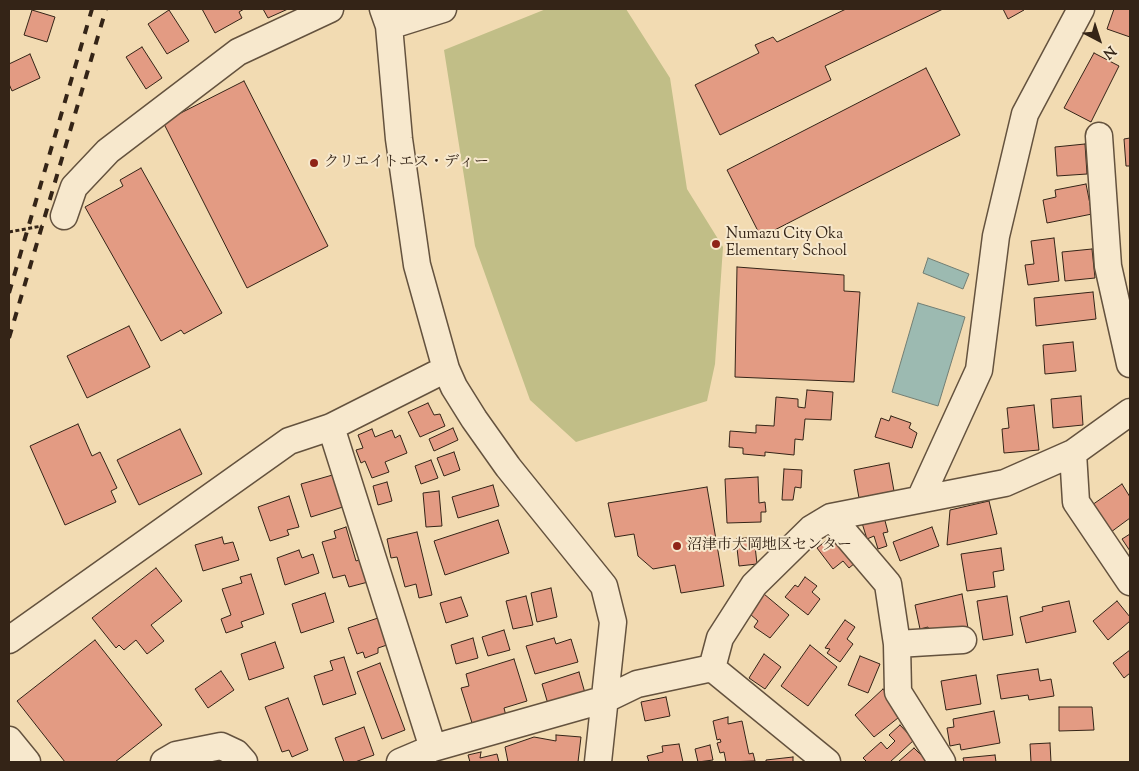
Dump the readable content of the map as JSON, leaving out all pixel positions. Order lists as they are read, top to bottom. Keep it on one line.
{"places":["クリエイトエス・ディー","Numazu City Oka Elementary School","沼津市大岡地区センター"],"north":"bottom right"}
